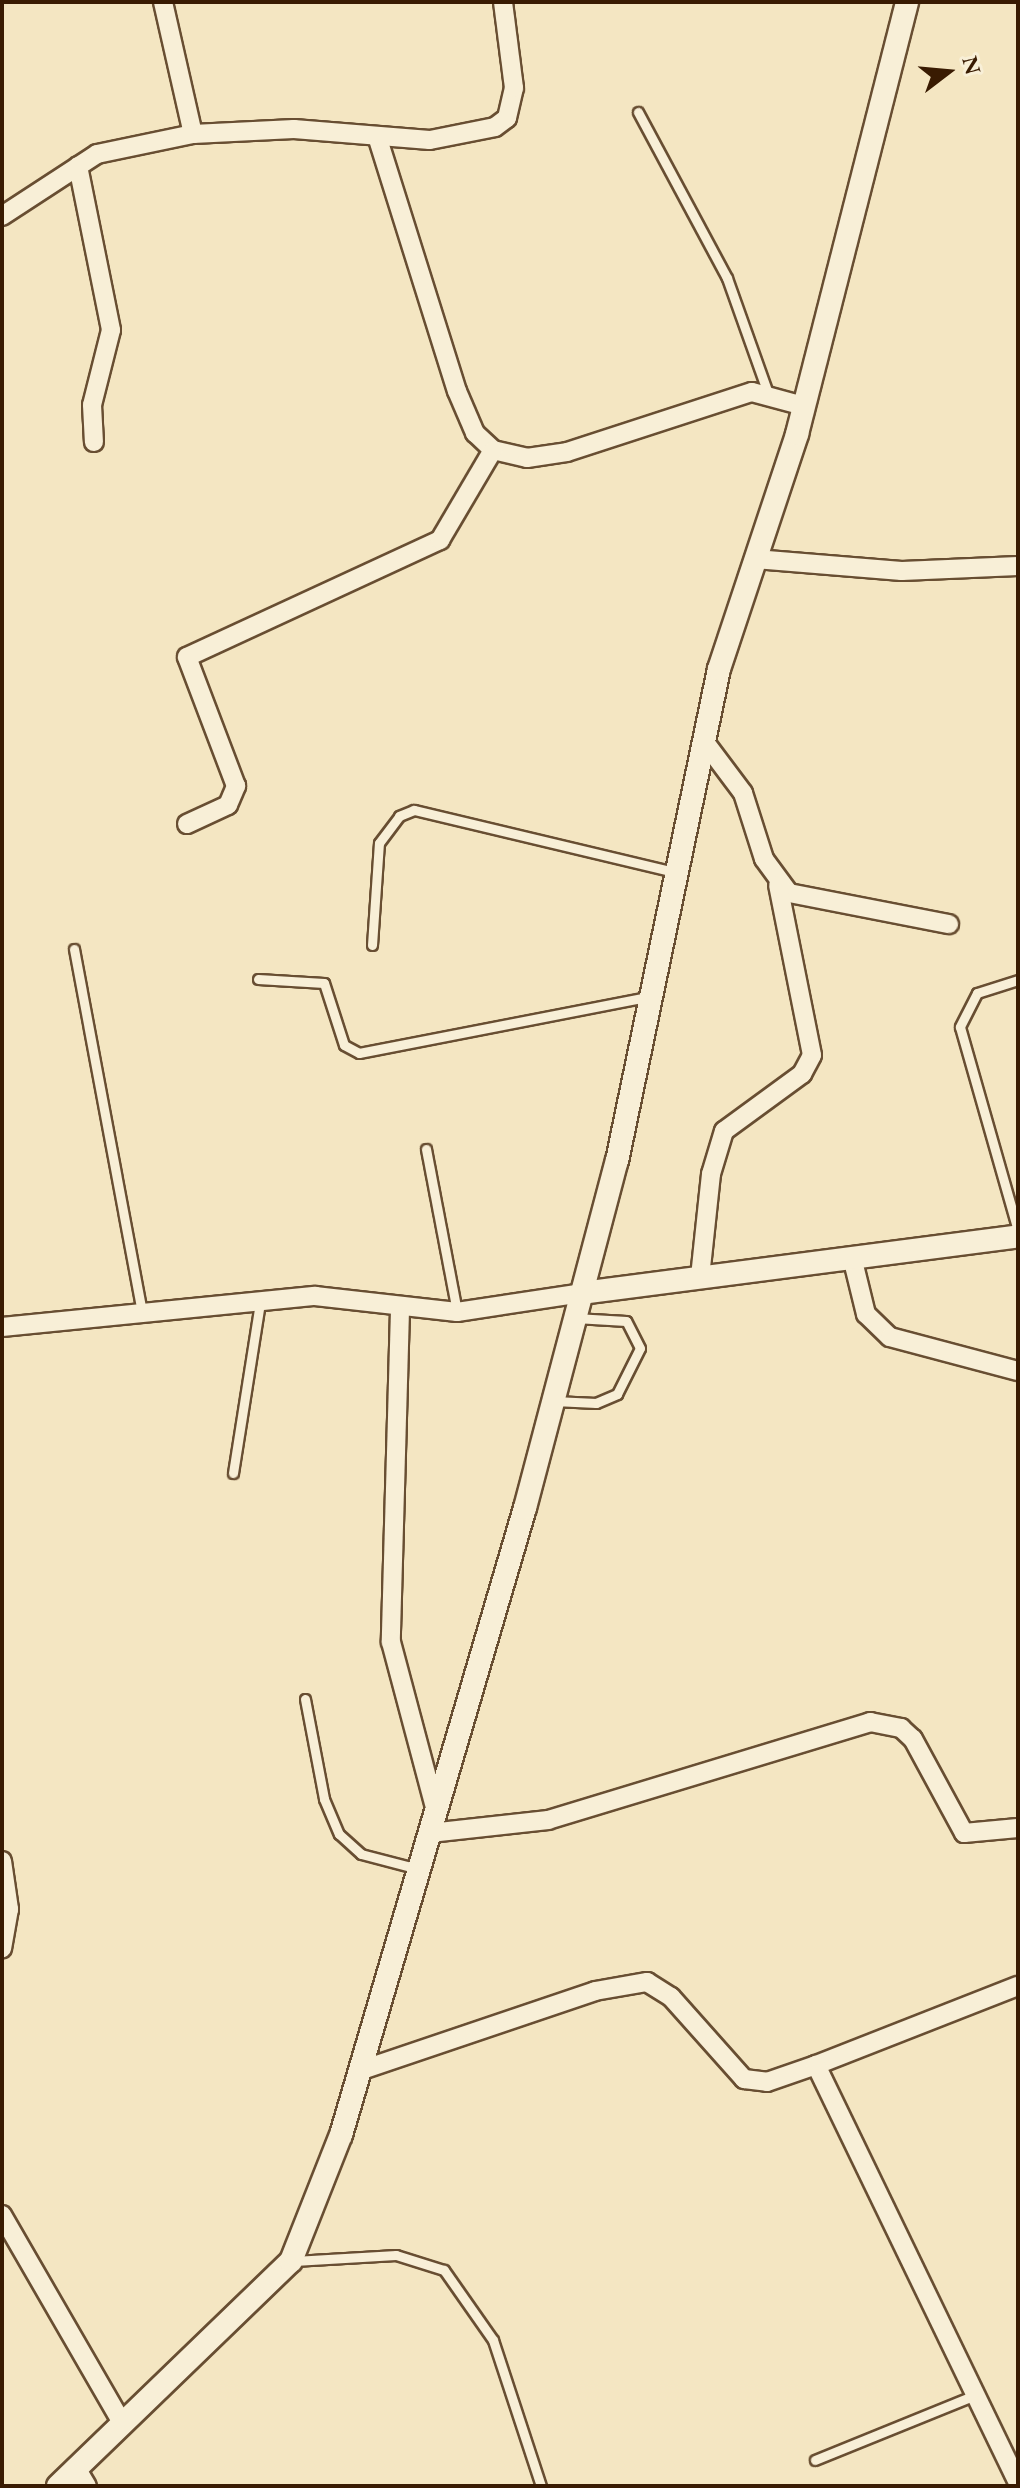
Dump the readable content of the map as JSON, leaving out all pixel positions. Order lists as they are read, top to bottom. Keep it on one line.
{"north":"right"}
